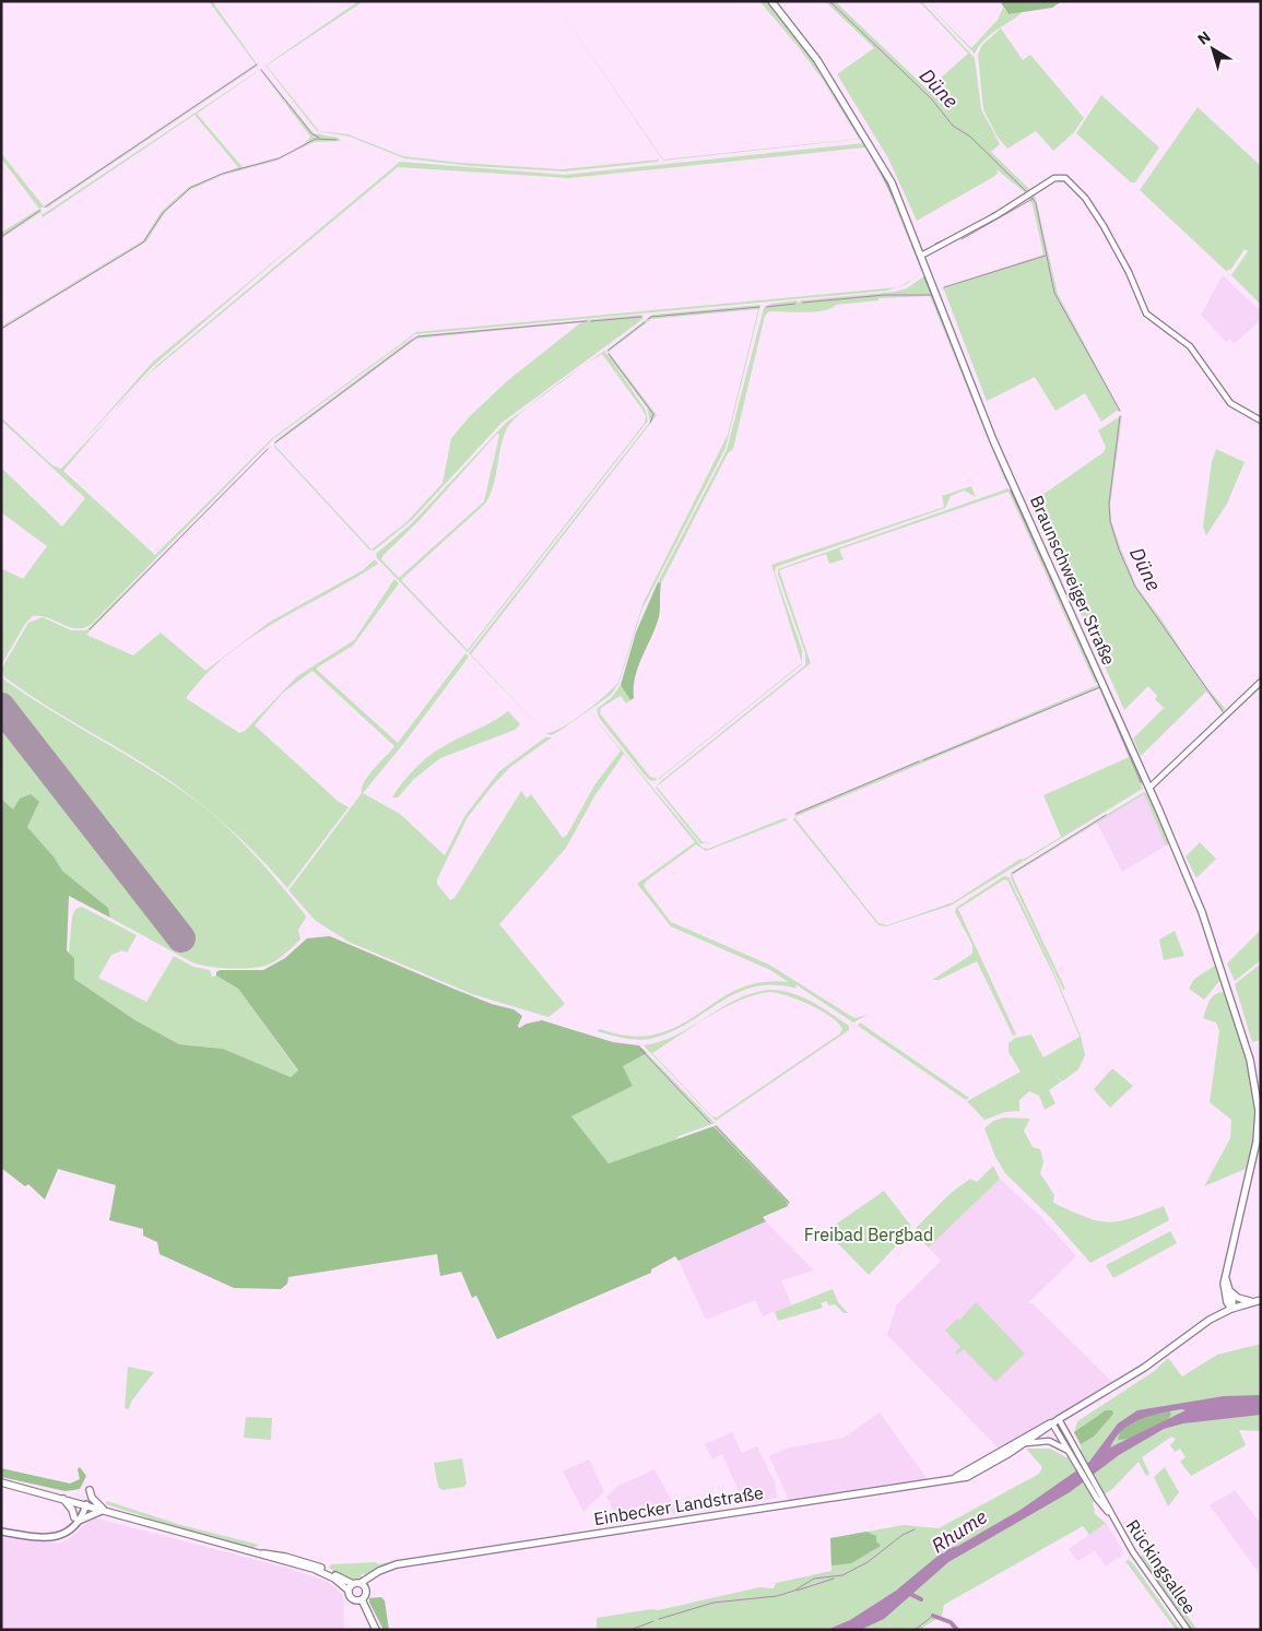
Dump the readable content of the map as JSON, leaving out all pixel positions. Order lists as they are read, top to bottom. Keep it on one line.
{"streets":{"main road":["Braunschweiger Straße","Einbecker Landstraße"],"street":["Rückingsallee"]},"crossings":[["Einbecker Landstraße","Rückingsallee"]],"water":["Düne","Rhume"],"parks":["Freibad Bergbad"],"north":"top left"}
